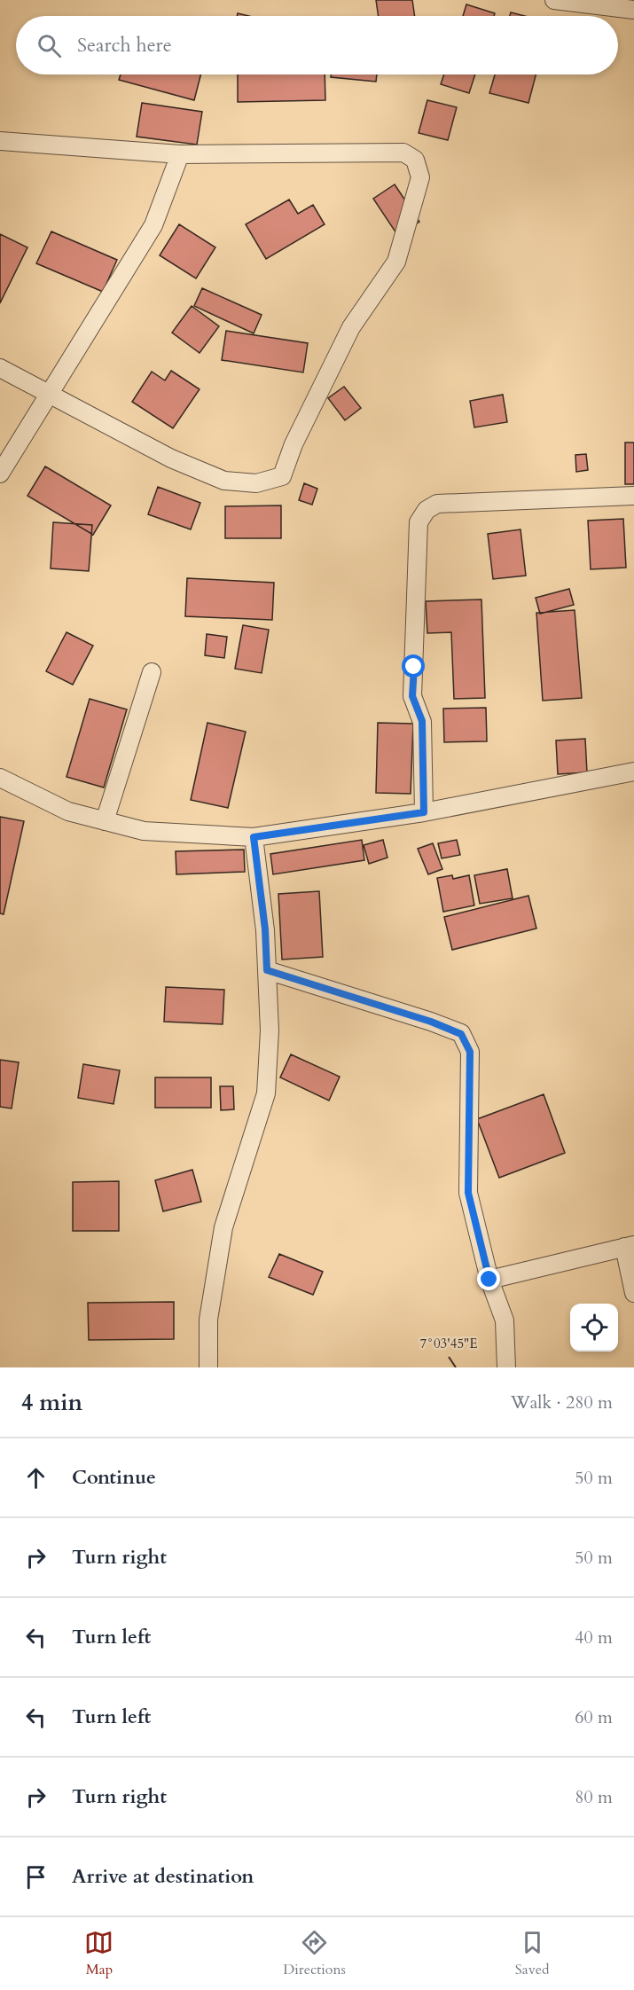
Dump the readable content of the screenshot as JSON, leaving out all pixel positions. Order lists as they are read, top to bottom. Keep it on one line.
{"page":{"search":"Search here","heading":["4 min","Walk · 280 m"],"list":[["Continue","50 m"],["Turn right","50 m"],["Turn left","40 m"],["Turn left","60 m"],["Turn right","80 m"],"Arrive at destination"],"nav":["Map","Directions","Saved"]},"coordinates":["7°03'45\"E"]}
